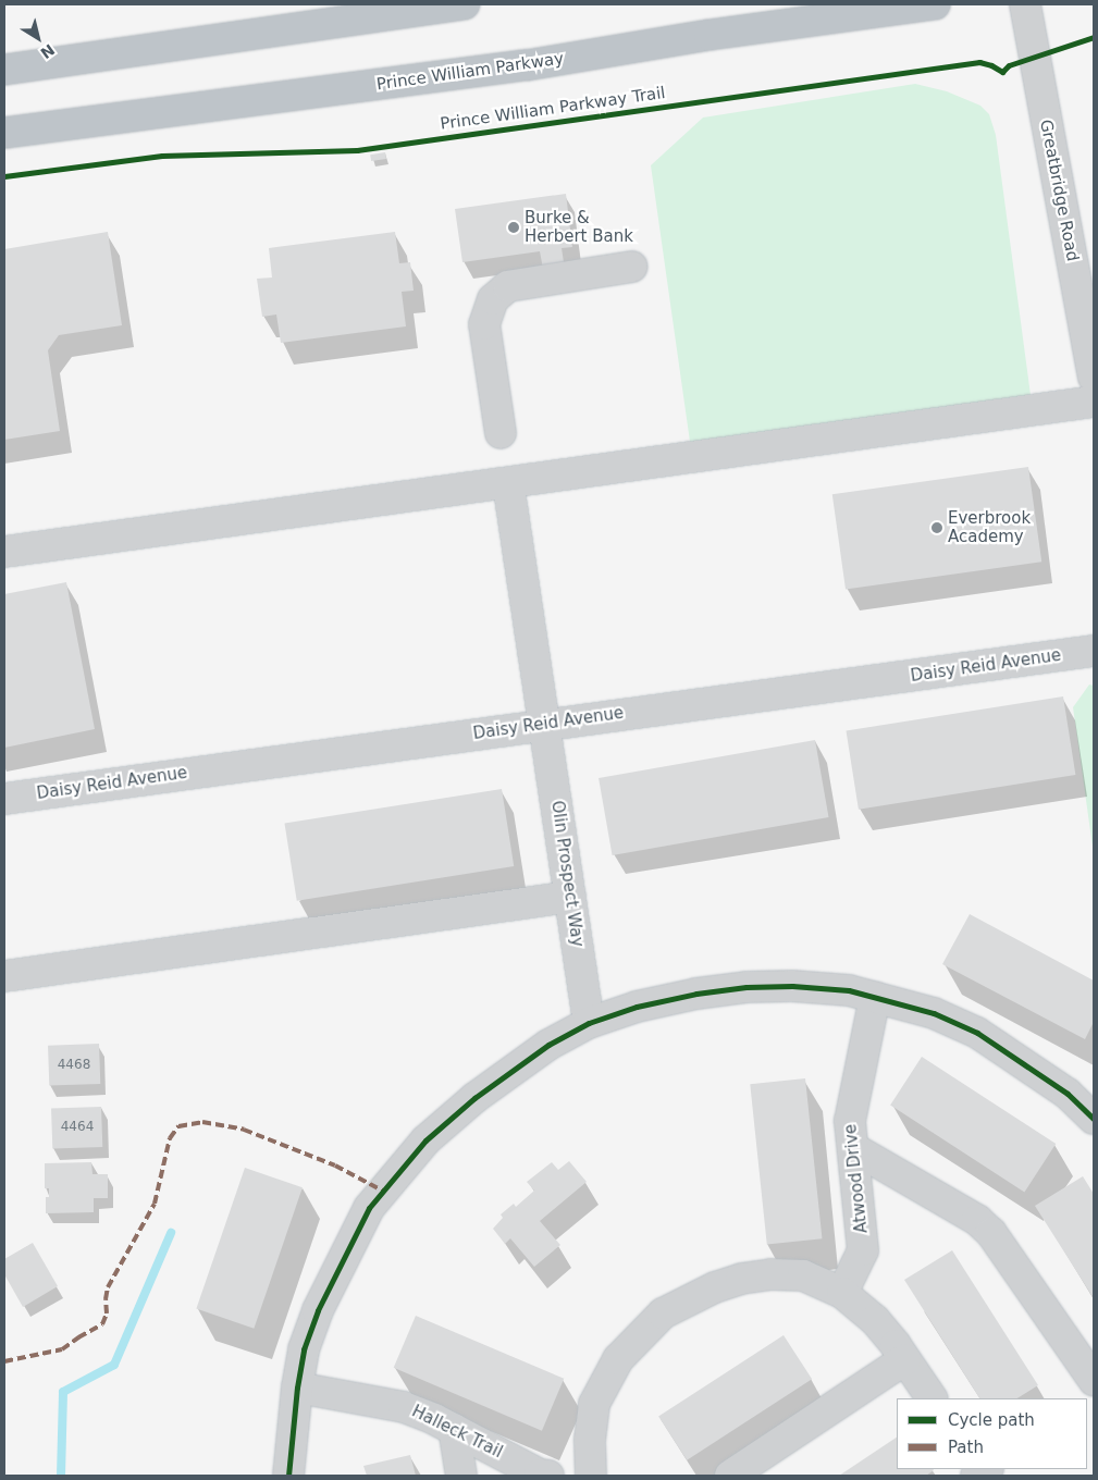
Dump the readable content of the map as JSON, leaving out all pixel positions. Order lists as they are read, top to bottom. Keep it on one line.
{"streets":{"highway":["Prince William Parkway"],"street":["Greatbridge Road","Daisy Reid Avenue","Olin Prospect Way","Atwood Drive","Halleck Trail"],"cycle path":["Prince William Parkway Trail"]},"crossings":[["Daisy Reid Avenue","Olin Prospect Way"]],"places":["Burke & Herbert Bank","Everbrook Academy"],"house_numbers":["4468","4464"],"legend":["Cycle path","Path"],"north":"bottom right"}
